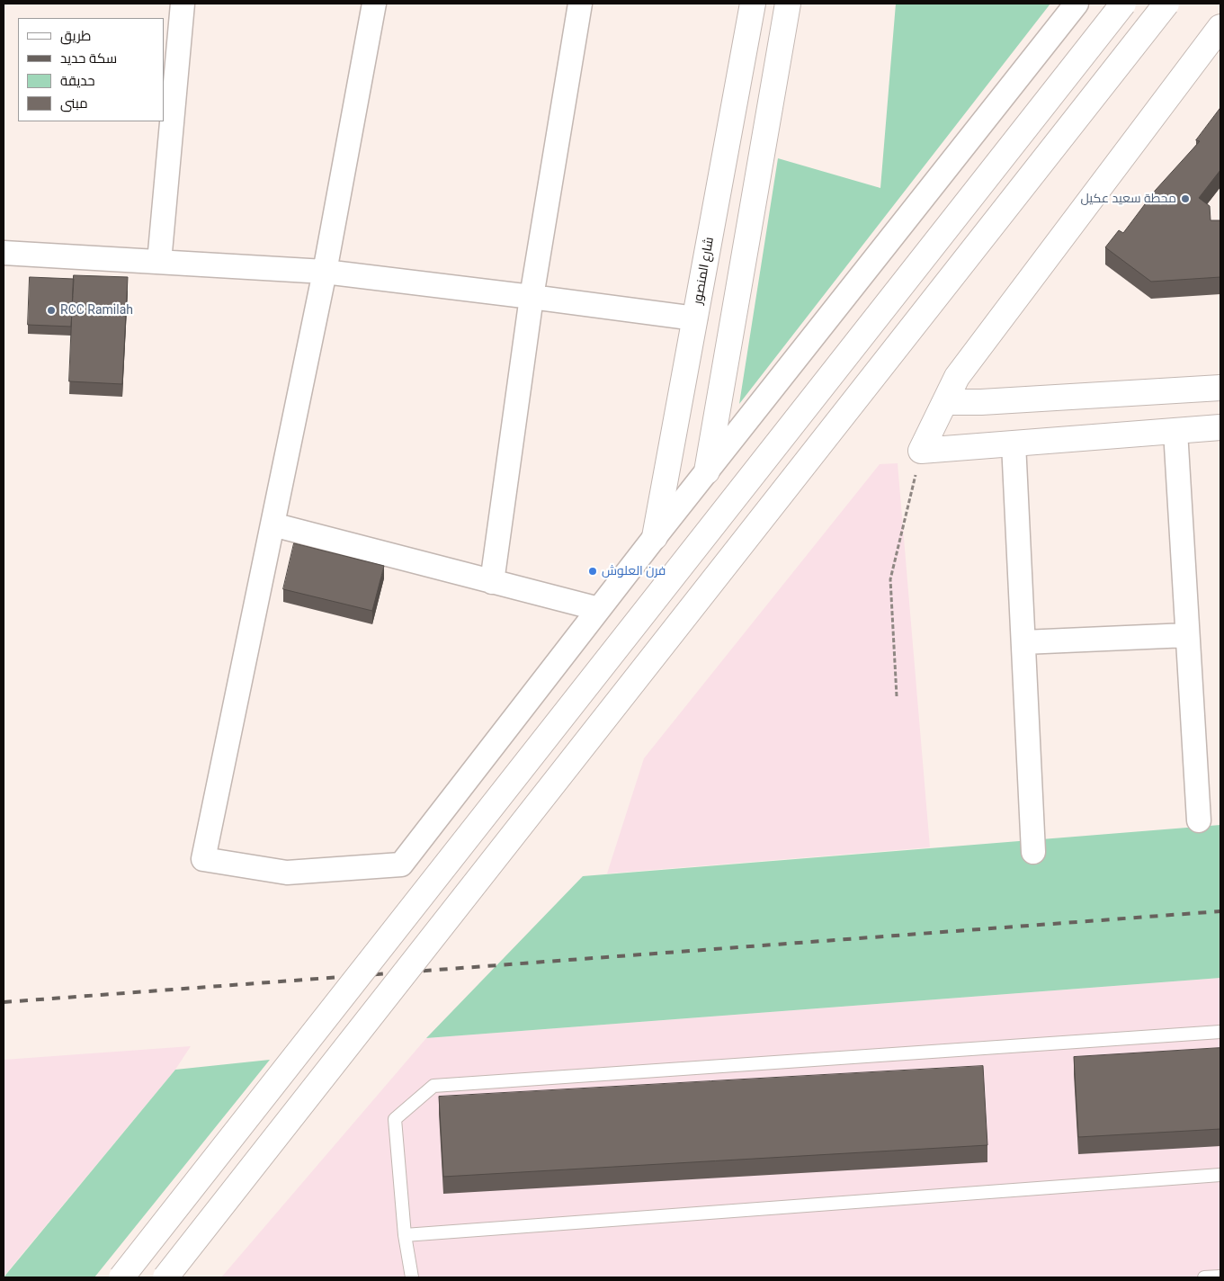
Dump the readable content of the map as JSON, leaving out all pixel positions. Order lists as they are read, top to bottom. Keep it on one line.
{"streets":{"main road":["شارع المنصور"]},"places":["محطة سعيد عكيل","RCC Ramilah","فرن العلوش"],"legend":["طريق","سكة حديد","حديقة","مبنى"]}
